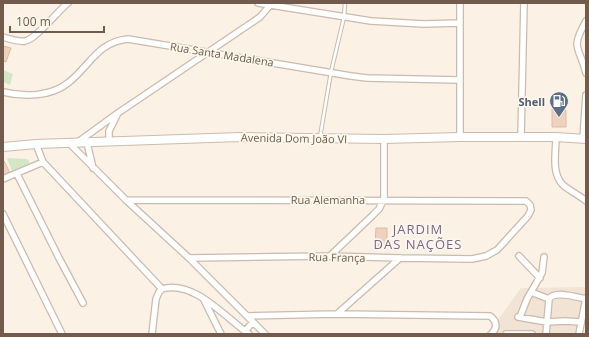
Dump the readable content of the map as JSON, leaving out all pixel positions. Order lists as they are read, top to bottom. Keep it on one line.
{"streets":{"street":["Rua Santa Madalena","Avenida Dom João VI","Rua Alemanha","Rua França"]},"crossings":[["Rua Alemanha","Rua França"]],"districts":["JARDIM DAS NAÇÕES"],"places":{"fuel station":["Shell"]},"scale_bar":"100 m"}
